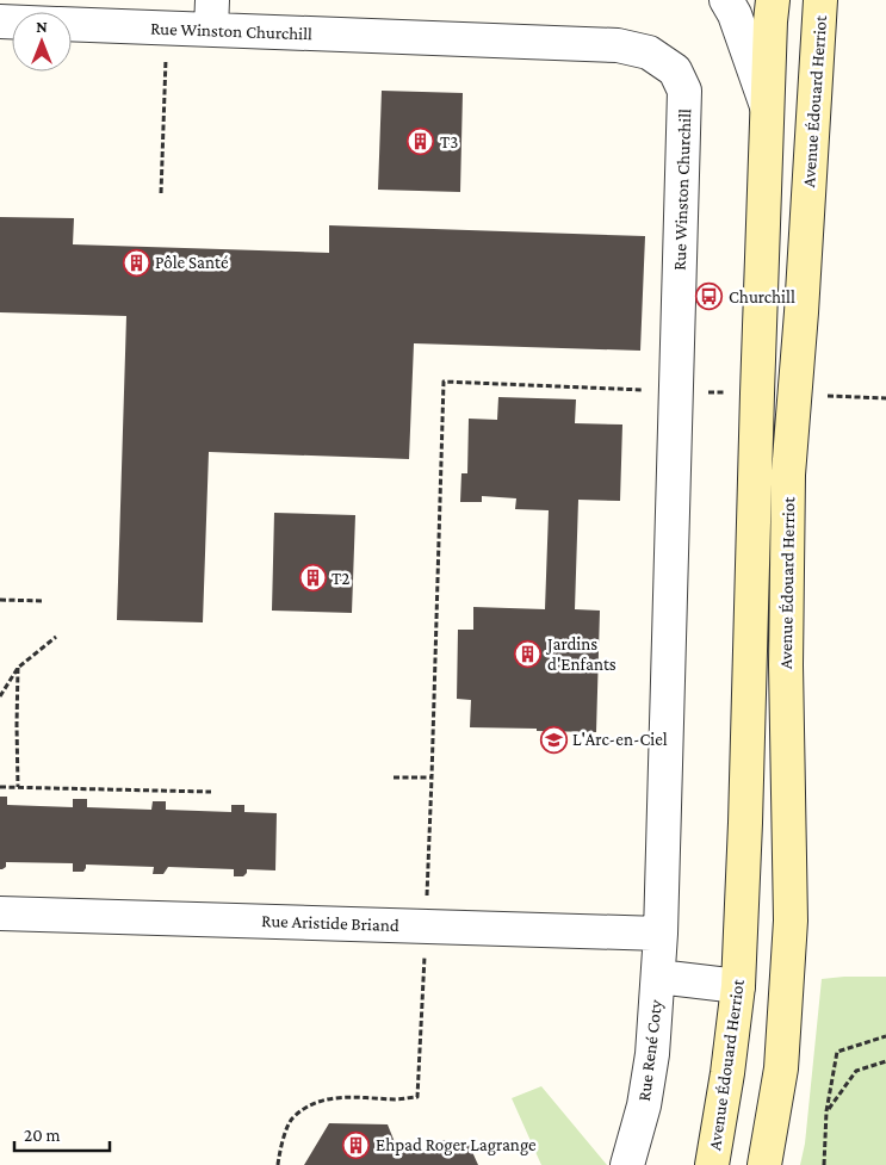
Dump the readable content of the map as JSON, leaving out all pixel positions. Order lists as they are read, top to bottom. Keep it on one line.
{"streets":{"main road":["Avenue Édouard Herriot"],"street":["Rue Winston Churchill","Rue Aristide Briand","Rue René Coty"]},"crossings":[["Rue Winston Churchill","Rue Aristide Briand"],["Rue Winston Churchill","Rue René Coty"],["Rue Aristide Briand","Rue René Coty"]],"places":{"building":["T3","Pôle Santé","T2","Jardins d'Enfants","Ehpad Roger Lagrange"],"bus stop":["Churchill"],"school or university":["L'Arc-en-Ciel"]},"scale_bar":"20 m","north":"top"}
